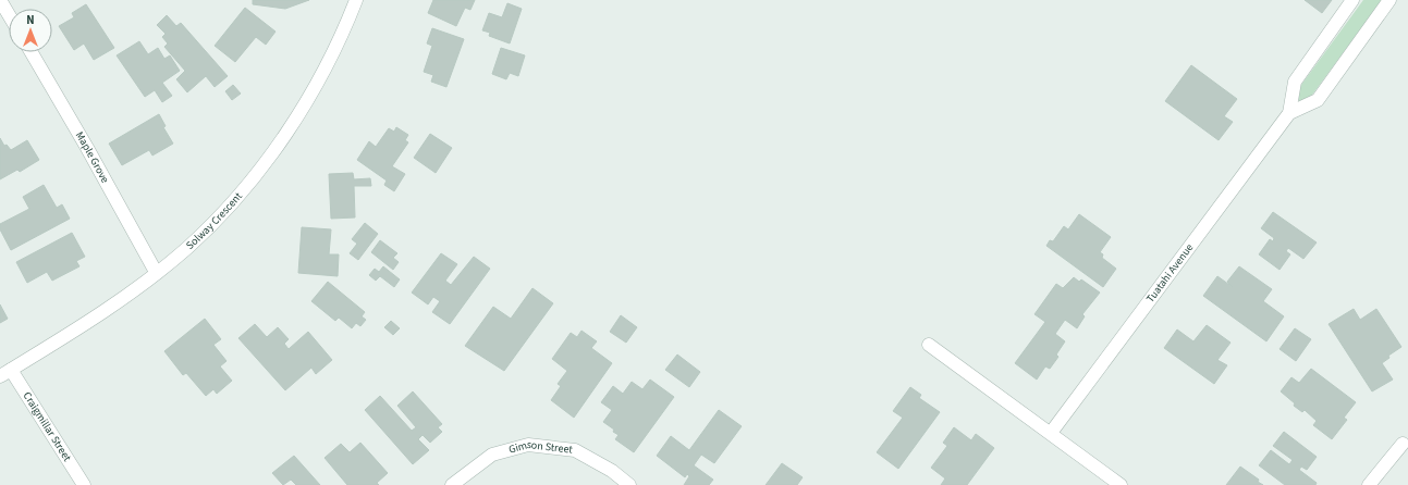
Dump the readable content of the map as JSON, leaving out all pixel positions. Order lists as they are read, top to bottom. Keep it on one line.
{"streets":{"street":["Maple Grove","Solway Crescent","Tuatahi Avenue","Craigmillar Street","Gimson Street"]},"crossings":[["Maple Grove","Solway Crescent"],["Solway Crescent","Craigmillar Street"]],"north":"top"}
